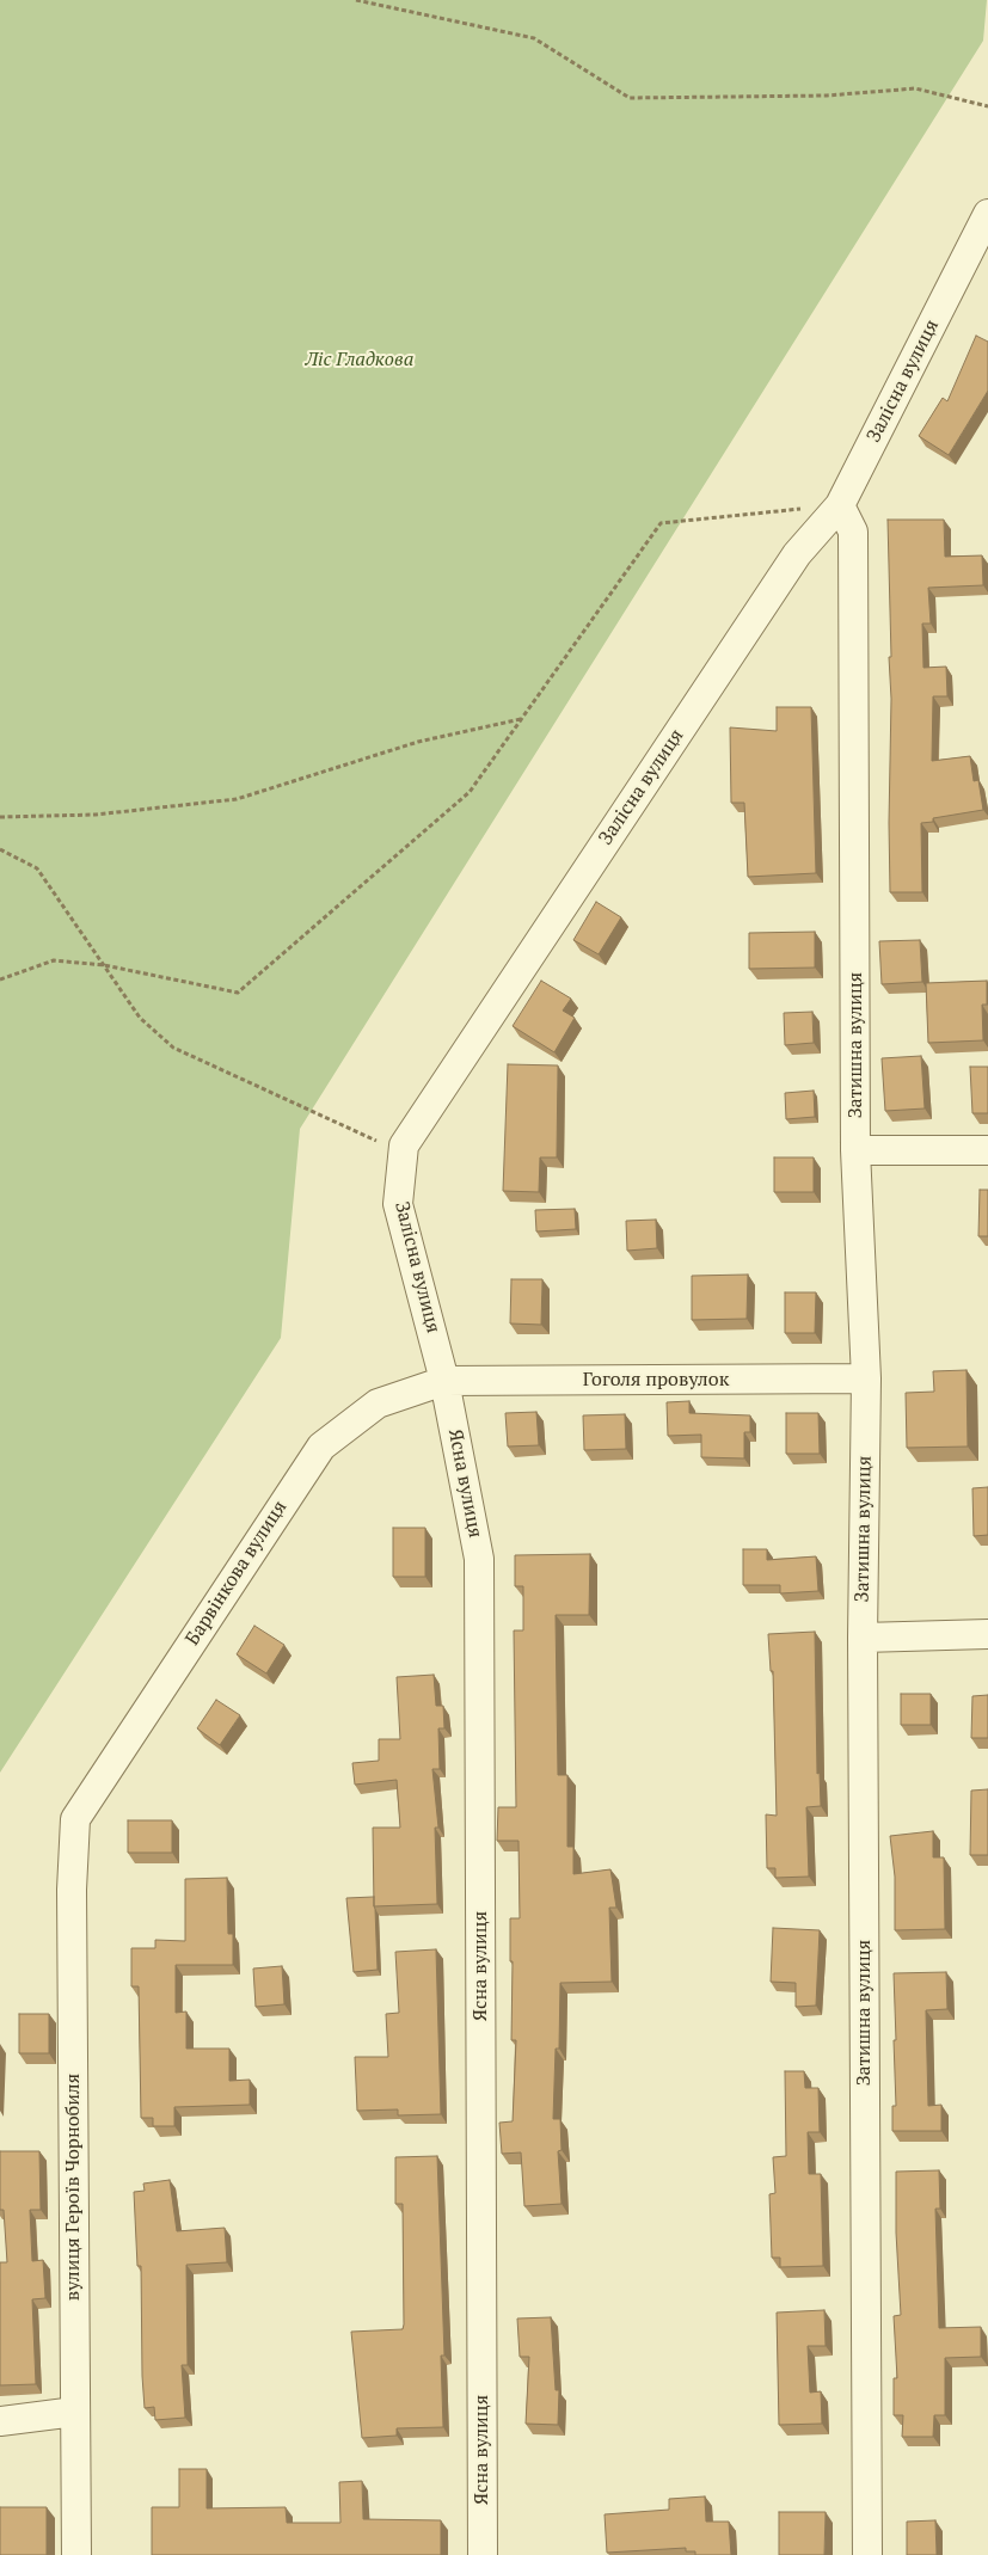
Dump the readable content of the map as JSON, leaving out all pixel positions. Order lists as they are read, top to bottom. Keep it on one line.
{"streets":{"street":["Залісна вулиця","Затишна вулиця","Гоголя провулок","Ясна вулиця","Барвінкова вулиця","вулиця Героїв Чорнобиля"]},"crossings":[["Залісна вулиця","Затишна вулиця"],["Залісна вулиця","Гоголя провулок"],["Залісна вулиця","Ясна вулиця"],["Залісна вулиця","Барвінкова вулиця"],["Затишна вулиця","Гоголя провулок"],["Гоголя провулок","Ясна вулиця"],["Гоголя провулок","Барвінкова вулиця"],["Ясна вулиця","Барвінкова вулиця"],["Барвінкова вулиця","вулиця Героїв Чорнобиля"]],"parks":["Ліс Гладкова"]}
